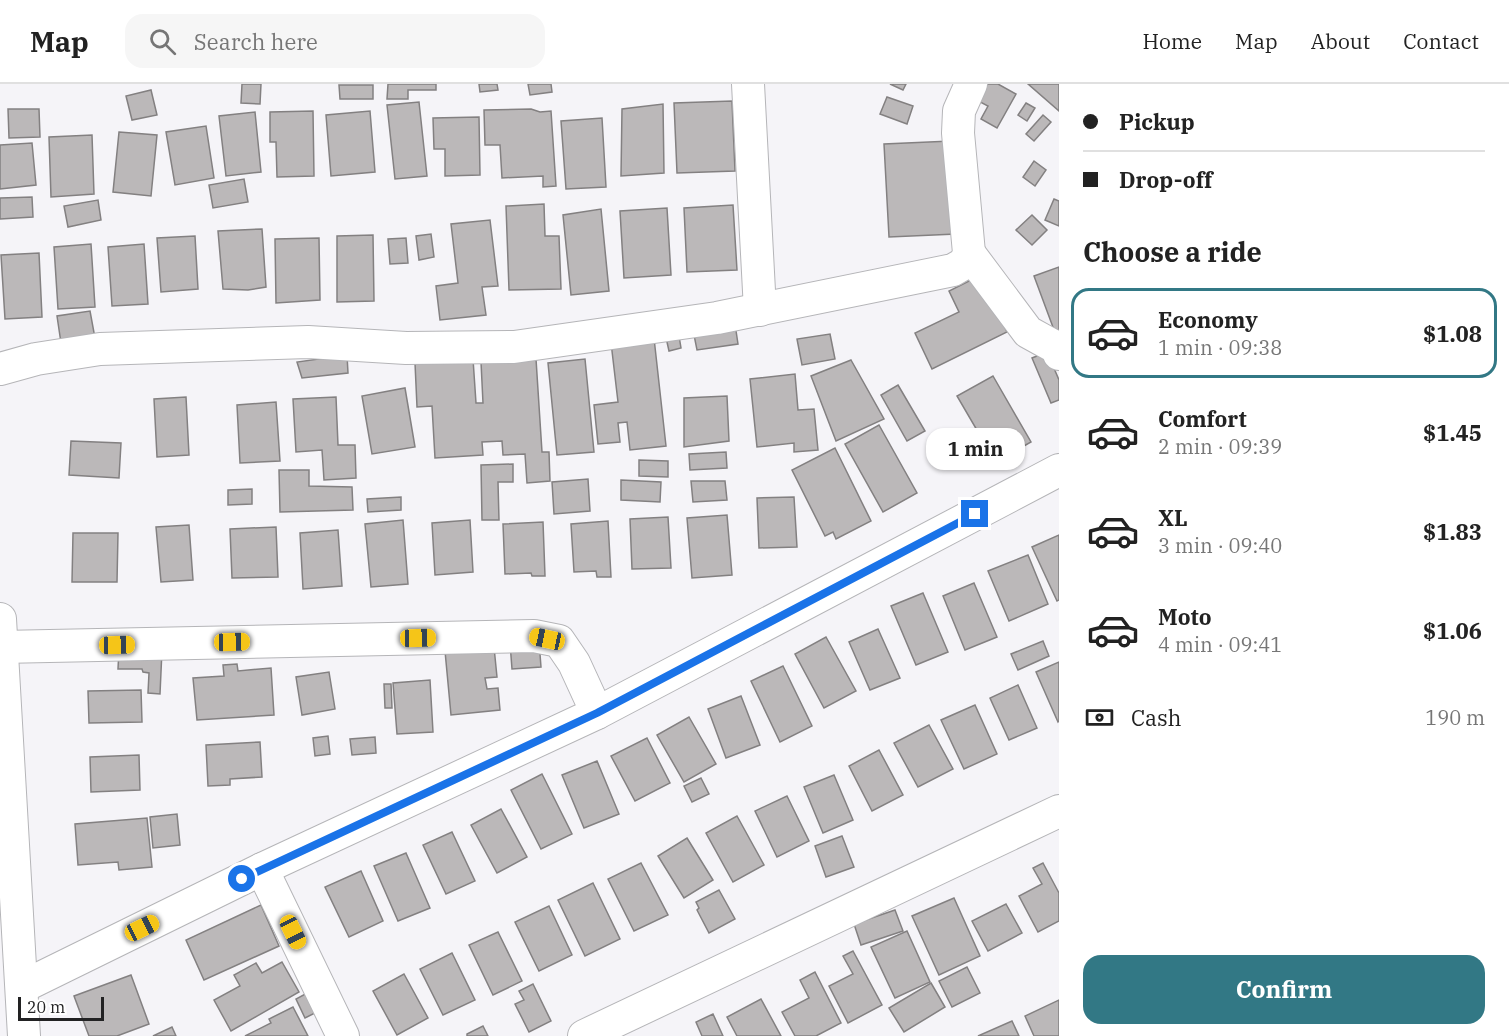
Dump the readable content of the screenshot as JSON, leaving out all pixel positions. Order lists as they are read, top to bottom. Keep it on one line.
{"scale_bar":"20 m","page":{"header":"Map","search":"Search here","nav":["Home","Map","About","Contact"],"banner":["Pickup","Drop-off"],"heading":"Choose a ride","list":[{"name":"Economy","note":"1 min · 09:38","value":"$1.08"},{"name":"Comfort","note":"2 min · 09:39","value":"$1.45"},{"name":"XL","note":"3 min · 09:40","value":"$1.83"},{"name":"Moto","note":"4 min · 09:41","value":"$1.06"}],"bubble":"1 min","pay":["Cash","190 m"],"buttons":"Confirm","scale":"20 m"}}
